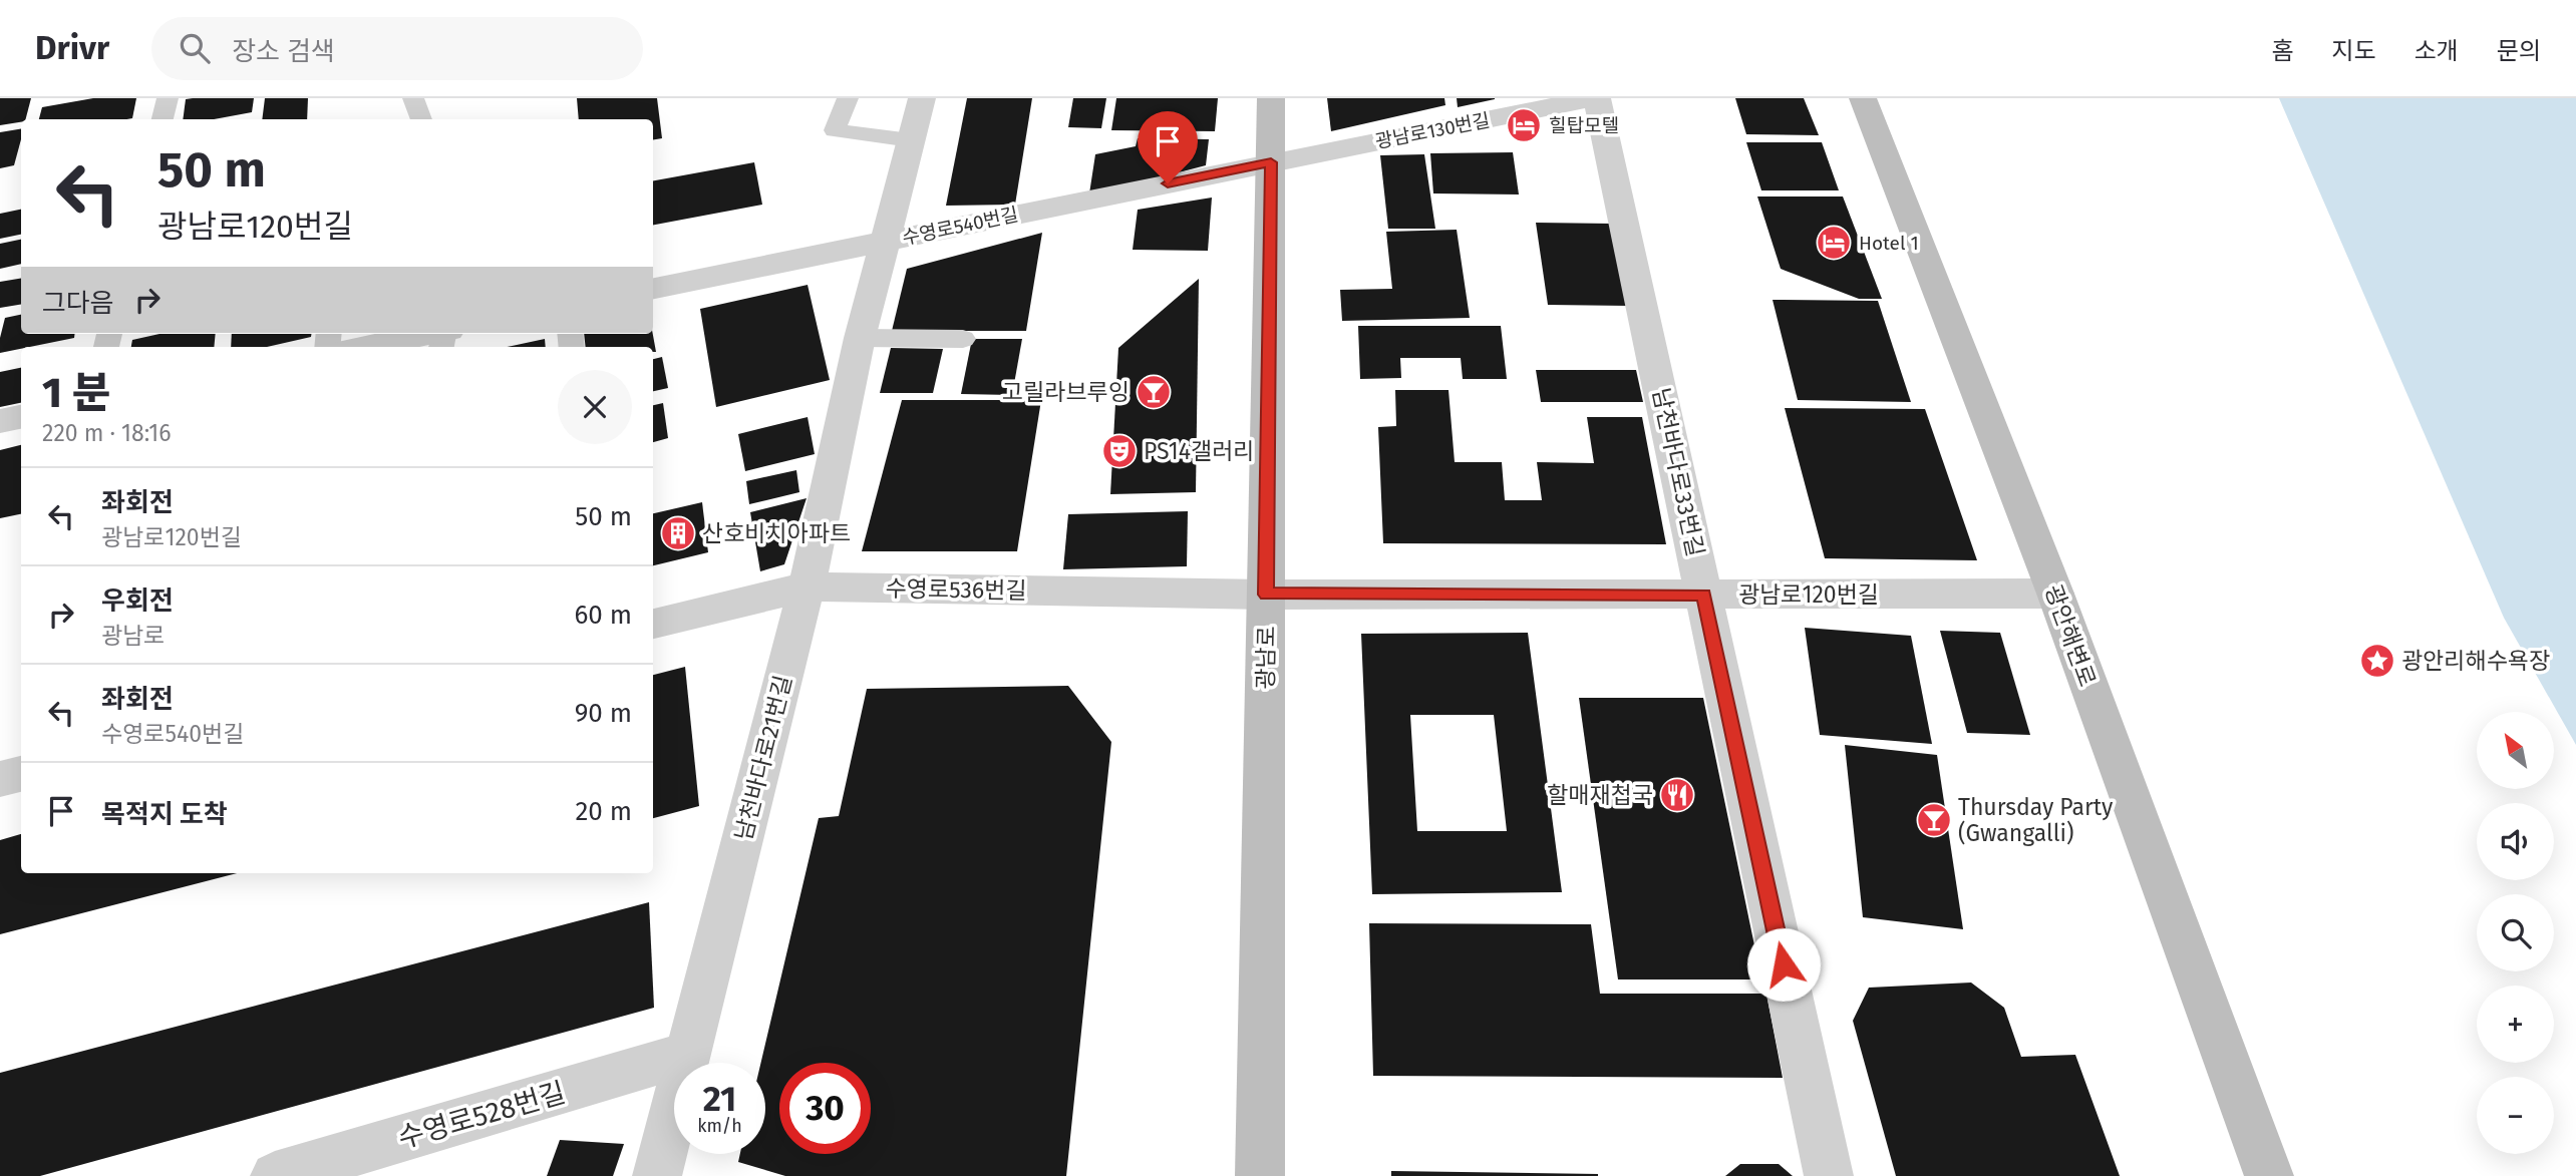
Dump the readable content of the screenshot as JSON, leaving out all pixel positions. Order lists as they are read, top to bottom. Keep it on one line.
{"streets":{"main road":["광안해변로","광남로"],"street":["광남로130번길","수영로540번길","남천바다로33번길","수영로536번길","광남로120번길","남천바다로21번길","수영로528번길"]},"crossings":[["광남로130번길","수영로540번길"],["광남로130번길","남천바다로33번길"],["광남로130번길","광남로"],["수영로540번길","광남로"],["수영로540번길","남천바다로21번길"],["남천바다로33번길","광남로120번길"],["수영로536번길","광남로120번길"],["수영로536번길","광남로"],["수영로536번길","남천바다로21번길"],["광남로120번길","광안해변로"],["광남로120번길","광남로"],["남천바다로21번길","수영로528번길"]],"places":{"hotel":["힐탑모텔","Hotel 1"],"bar":["고릴라브루잉","Thursday Party (Gwangalli)"],"theatre":["PS14갤러리"],"building":["산호비치아파트"],"place":["광안리해수욕장"],"restaurant":["할매재첩국"]},"north":"top left","page":{"header":"Drivr","search":"장소 검색","nav":["홈","지도","소개","문의"],"turn":["50 m","광남로120번길"],"then":"그다음","heading":["1 분","220 m · 18:16"],"list":[{"name":"좌회전","note":"광남로120번길","value":"50 m"},{"name":"우회전","note":"광남로","value":"60 m"},{"name":"좌회전","note":"수영로540번길","value":"90 m"},{"name":"목적지 도착","value":"20 m"}],"map_buttons":["+","−"],"speed":"21 km/h","limit":"30"}}
